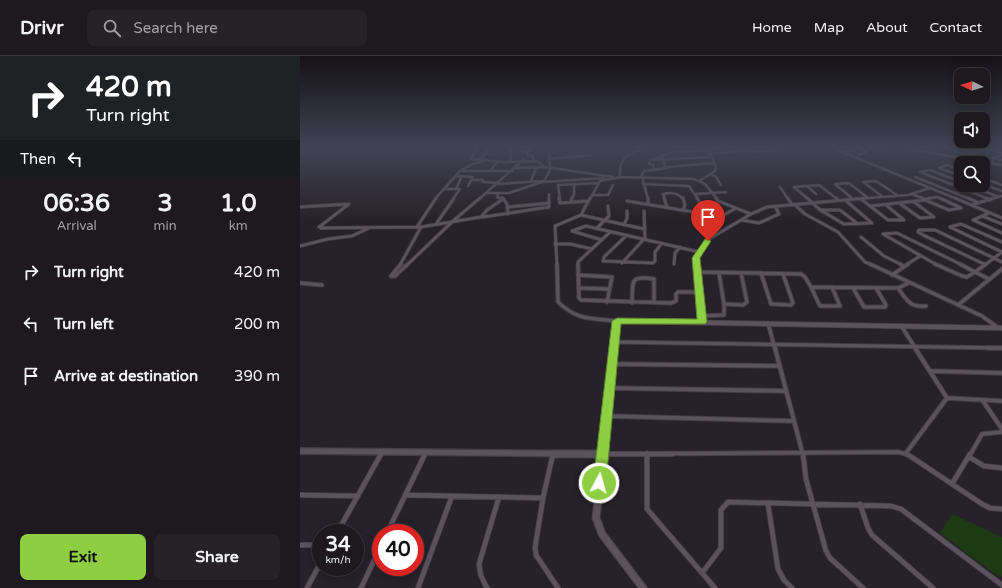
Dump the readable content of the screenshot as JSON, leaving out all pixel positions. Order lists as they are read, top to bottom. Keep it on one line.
{"north":"left","page":{"header":"Drivr","search":"Search here","nav":["Home","Map","About","Contact"],"turn":["420 m","Turn right"],"then":"Then","eta":["06:36","Arrival","3","min","1.0","km"],"list":[{"name":"Turn right","value":"420 m"},{"name":"Turn left","value":"200 m"},{"name":"Arrive at destination","value":"390 m"}],"speed":"34 km/h","limit":"40","buttons":["Exit","Share"]}}
